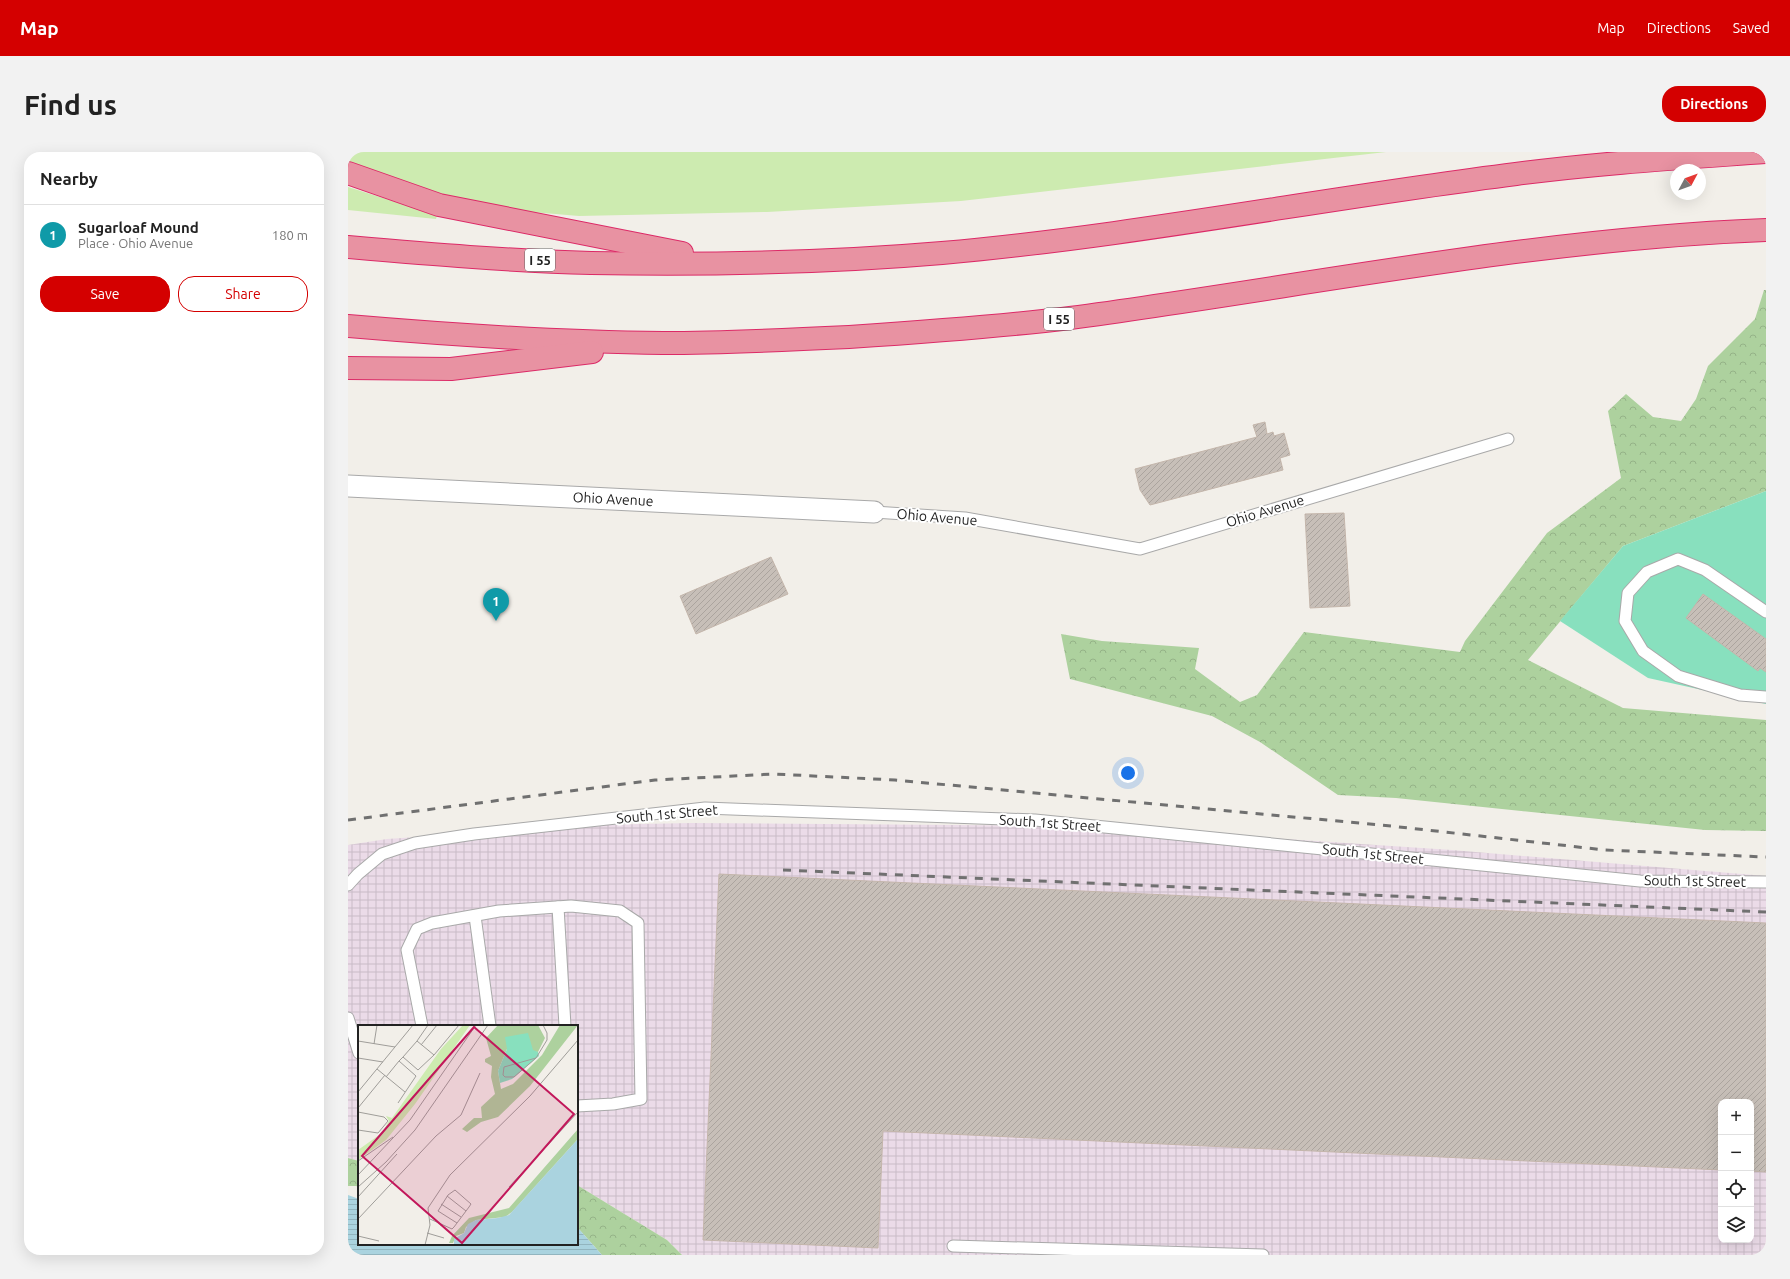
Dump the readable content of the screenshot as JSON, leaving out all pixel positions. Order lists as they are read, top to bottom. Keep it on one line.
{"streets":{"highway":["I 55"],"street":["Ohio Avenue"],"lane":["South 1st Street"]},"north":"top right","page":{"header":"Map","nav":["Map","Directions","Saved"],"buttons":["Directions",["Save","Share"]],"title":"Find us","heading":"Nearby","list":[{"mark":"1","name":"Sugarloaf Mound","note":"Place · Ohio Avenue","value":"180 m"}],"pins":"1","map_buttons":["+","−"]}}
